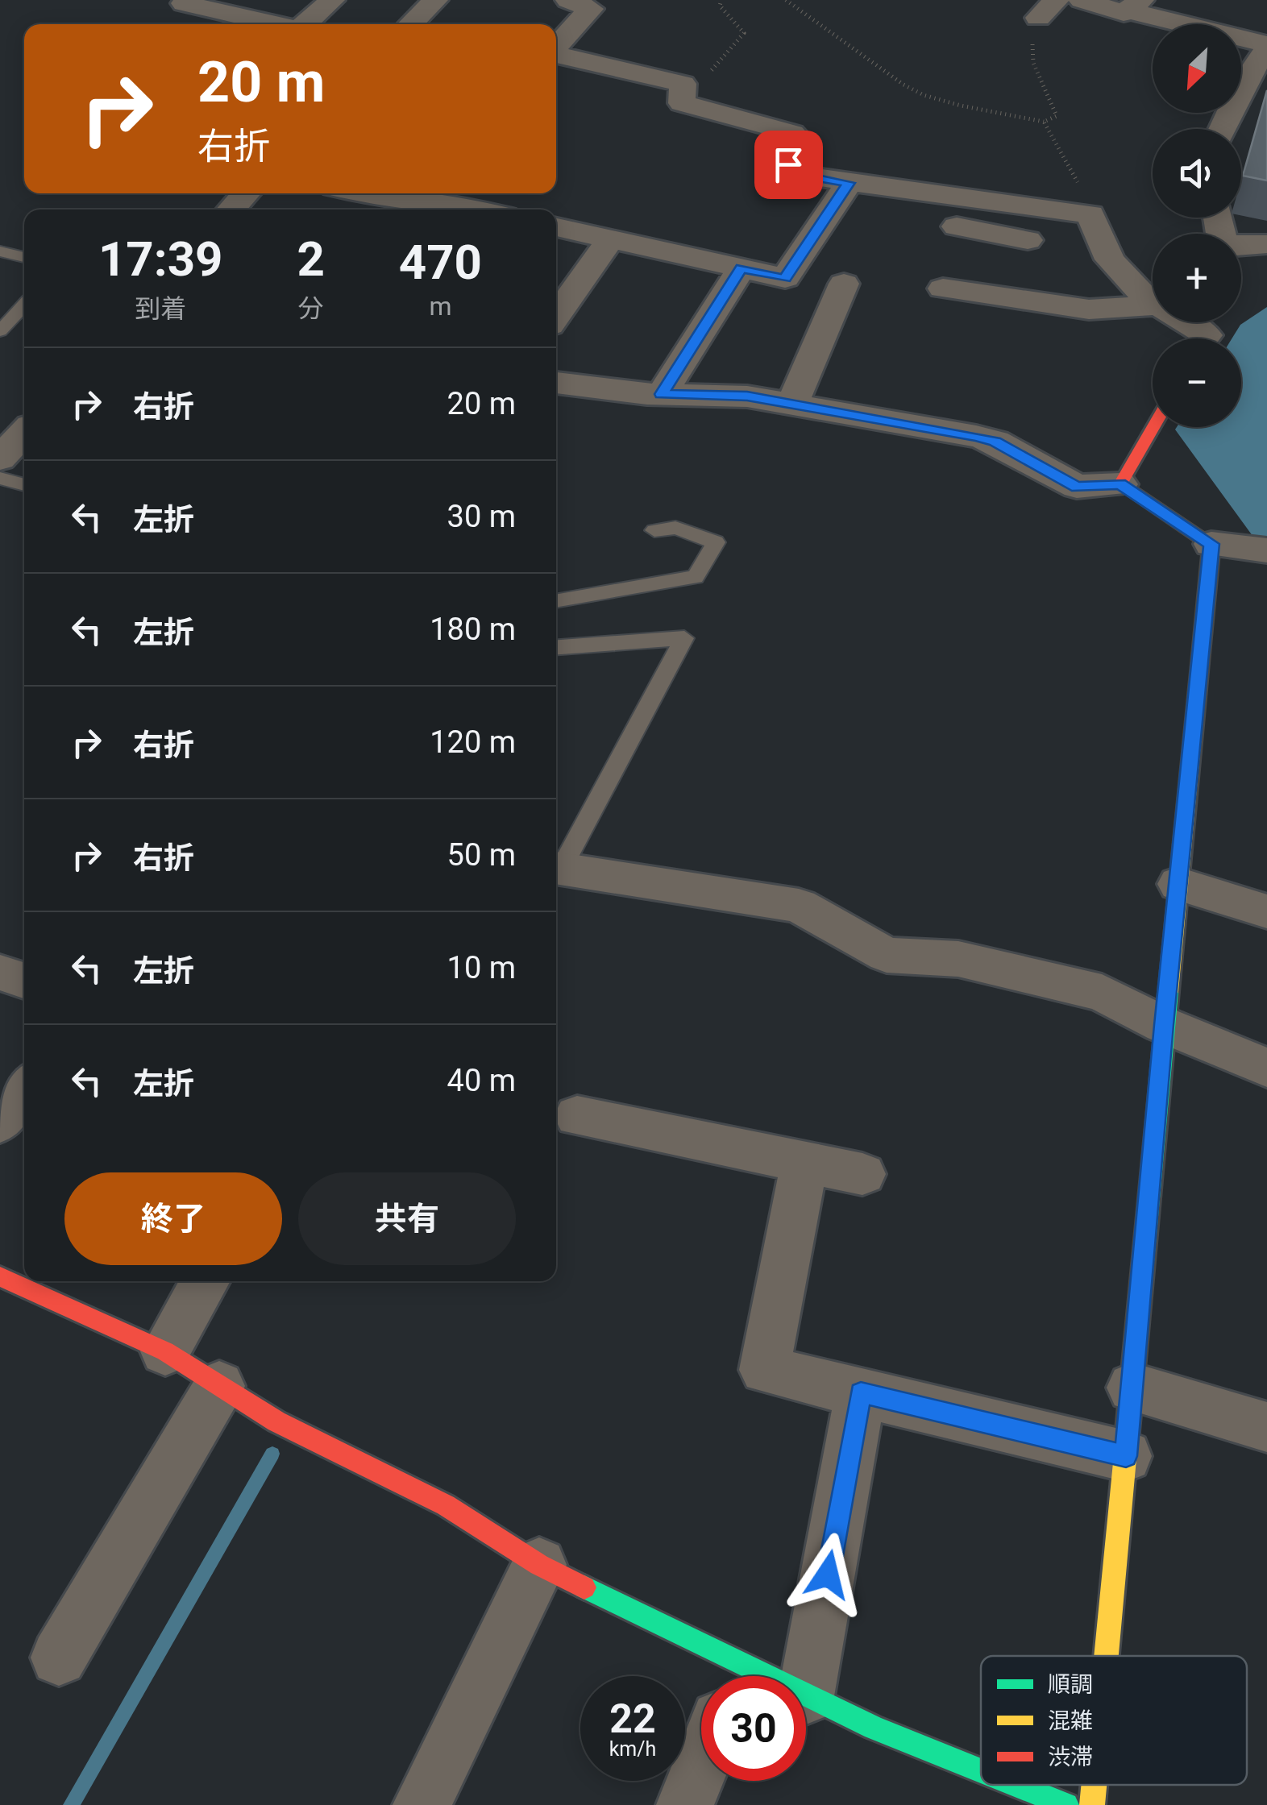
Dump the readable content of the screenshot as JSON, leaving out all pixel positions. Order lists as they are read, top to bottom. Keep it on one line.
{"legend":["順調","混雑","渋滞"],"north":"bottom left","page":{"map_buttons":["+","−"],"turn":["20 m","右折"],"eta":["17:39","到着","2","分","470","m"],"list":[{"name":"右折","value":"20 m"},{"name":"左折","value":"30 m"},{"name":"左折","value":"180 m"},{"name":"右折","value":"120 m"},{"name":"右折","value":"50 m"},{"name":"左折","value":"10 m"},{"name":"左折","value":"40 m"}],"buttons":["終了","共有"],"speed":"22 km/h","limit":"30"}}
